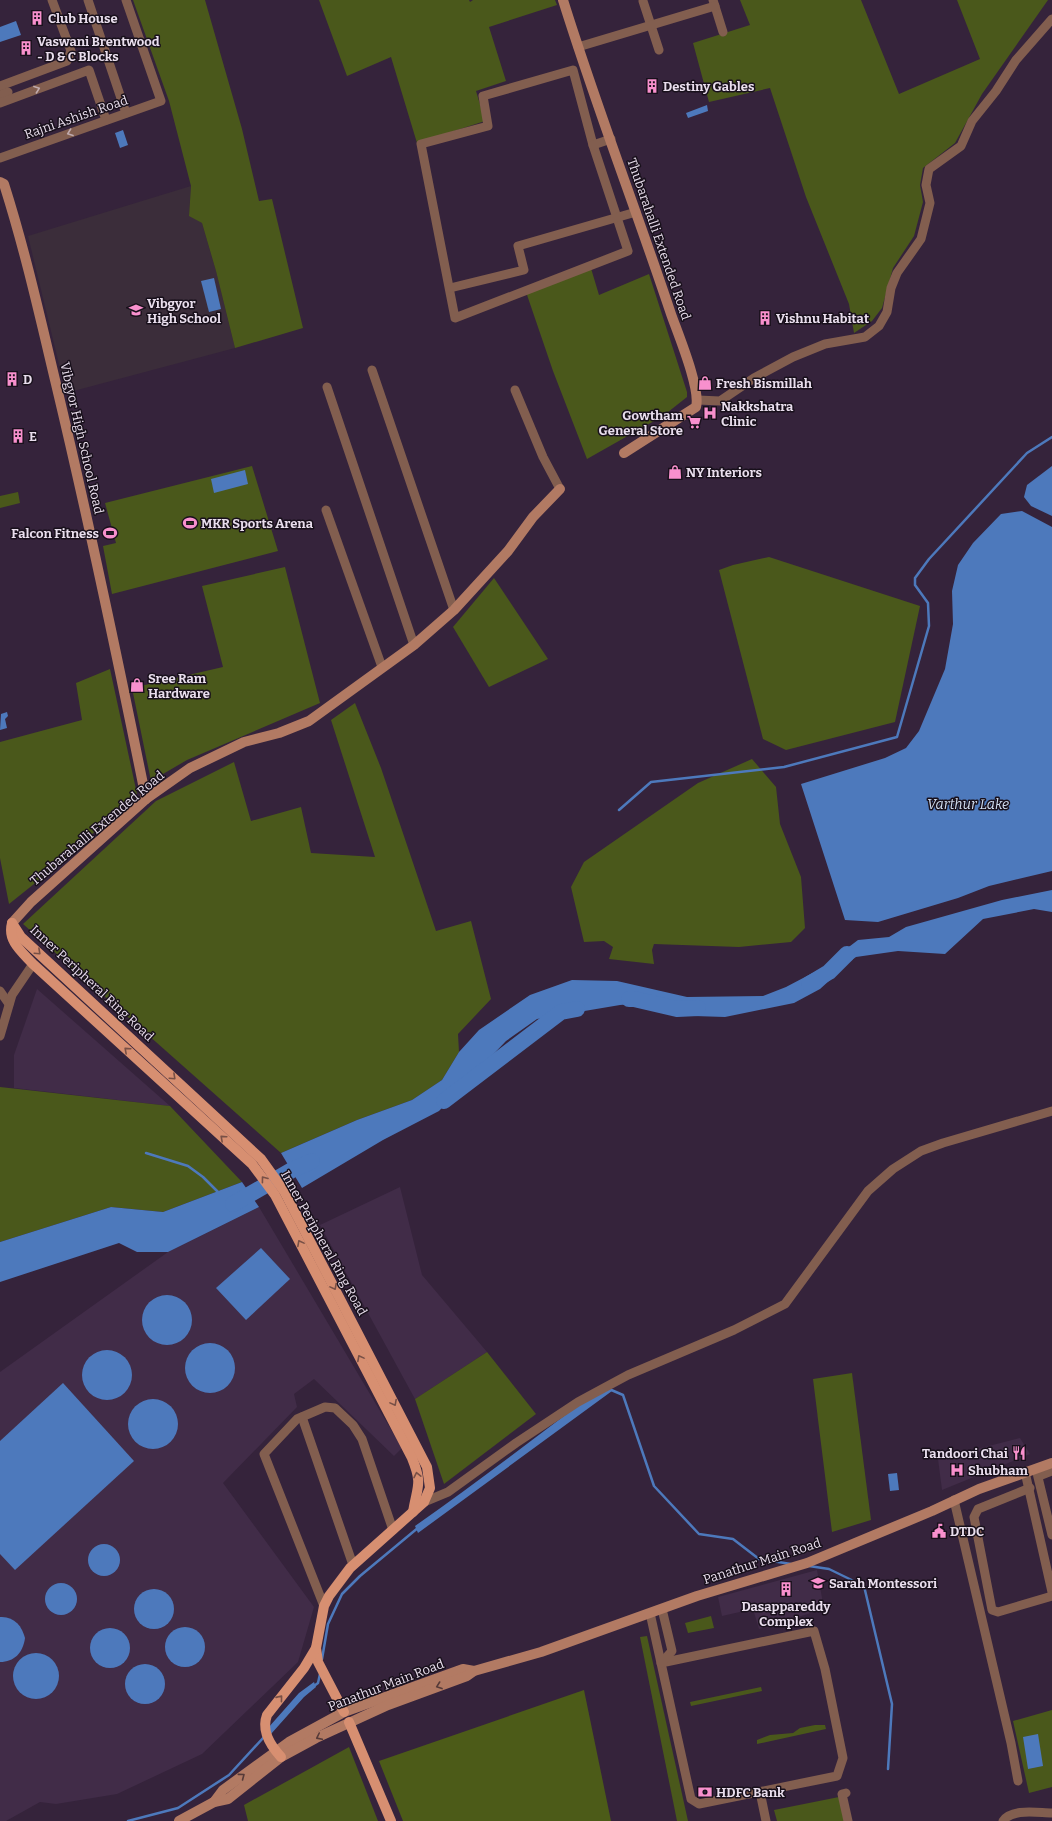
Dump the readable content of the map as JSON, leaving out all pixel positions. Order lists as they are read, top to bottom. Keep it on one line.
{"streets":{"main road":["Inner Peripheral Ring Road"],"street":["Rajni Ashish Road","Thubarahalli Extended Road","Vibgyor High School Road","Panathur Main Road"]},"crossings":[["Thubarahalli Extended Road","Vibgyor High School Road"],["Thubarahalli Extended Road","Inner Peripheral Ring Road"]],"one_way":["Rajni Ashish Road"],"water":["Varthur Lake"],"places":{"building":["Club House","Vaswani Brentwood - D & C Blocks","Destiny Gables","Vishnu Habitat","D","E","Dasappareddy Complex"],"school or university":["Vibgyor High School","Sarah Montessori"],"shop":["Fresh Bismillah","NY Interiors","Sree Ram Hardware"],"hospital":["Nakkshatra Clinic","Shubham"],"supermarket":["Gowtham General Store"],"sports":["MKR Sports Arena","Falcon Fitness"],"restaurant":["Tandoori Chai"],"public building":["DTDC"],"bank":["HDFC Bank"]}}
